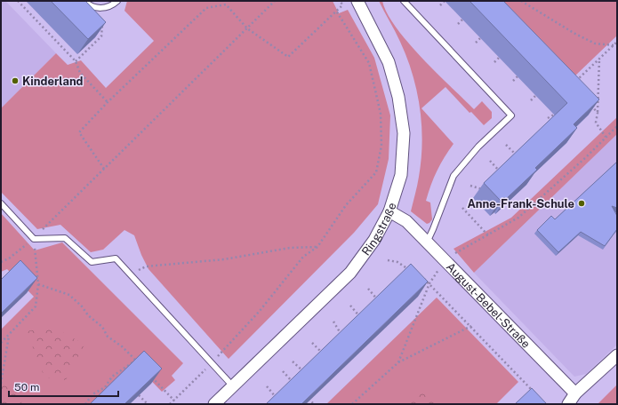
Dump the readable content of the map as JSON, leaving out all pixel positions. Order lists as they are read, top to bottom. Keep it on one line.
{"streets":{"street":["Ringstraße","August-Bebel-Straße"]},"crossings":[["Ringstraße","August-Bebel-Straße"]],"places":["Kinderland","Anne-Frank-Schule"],"scale_bar":"50 m"}
